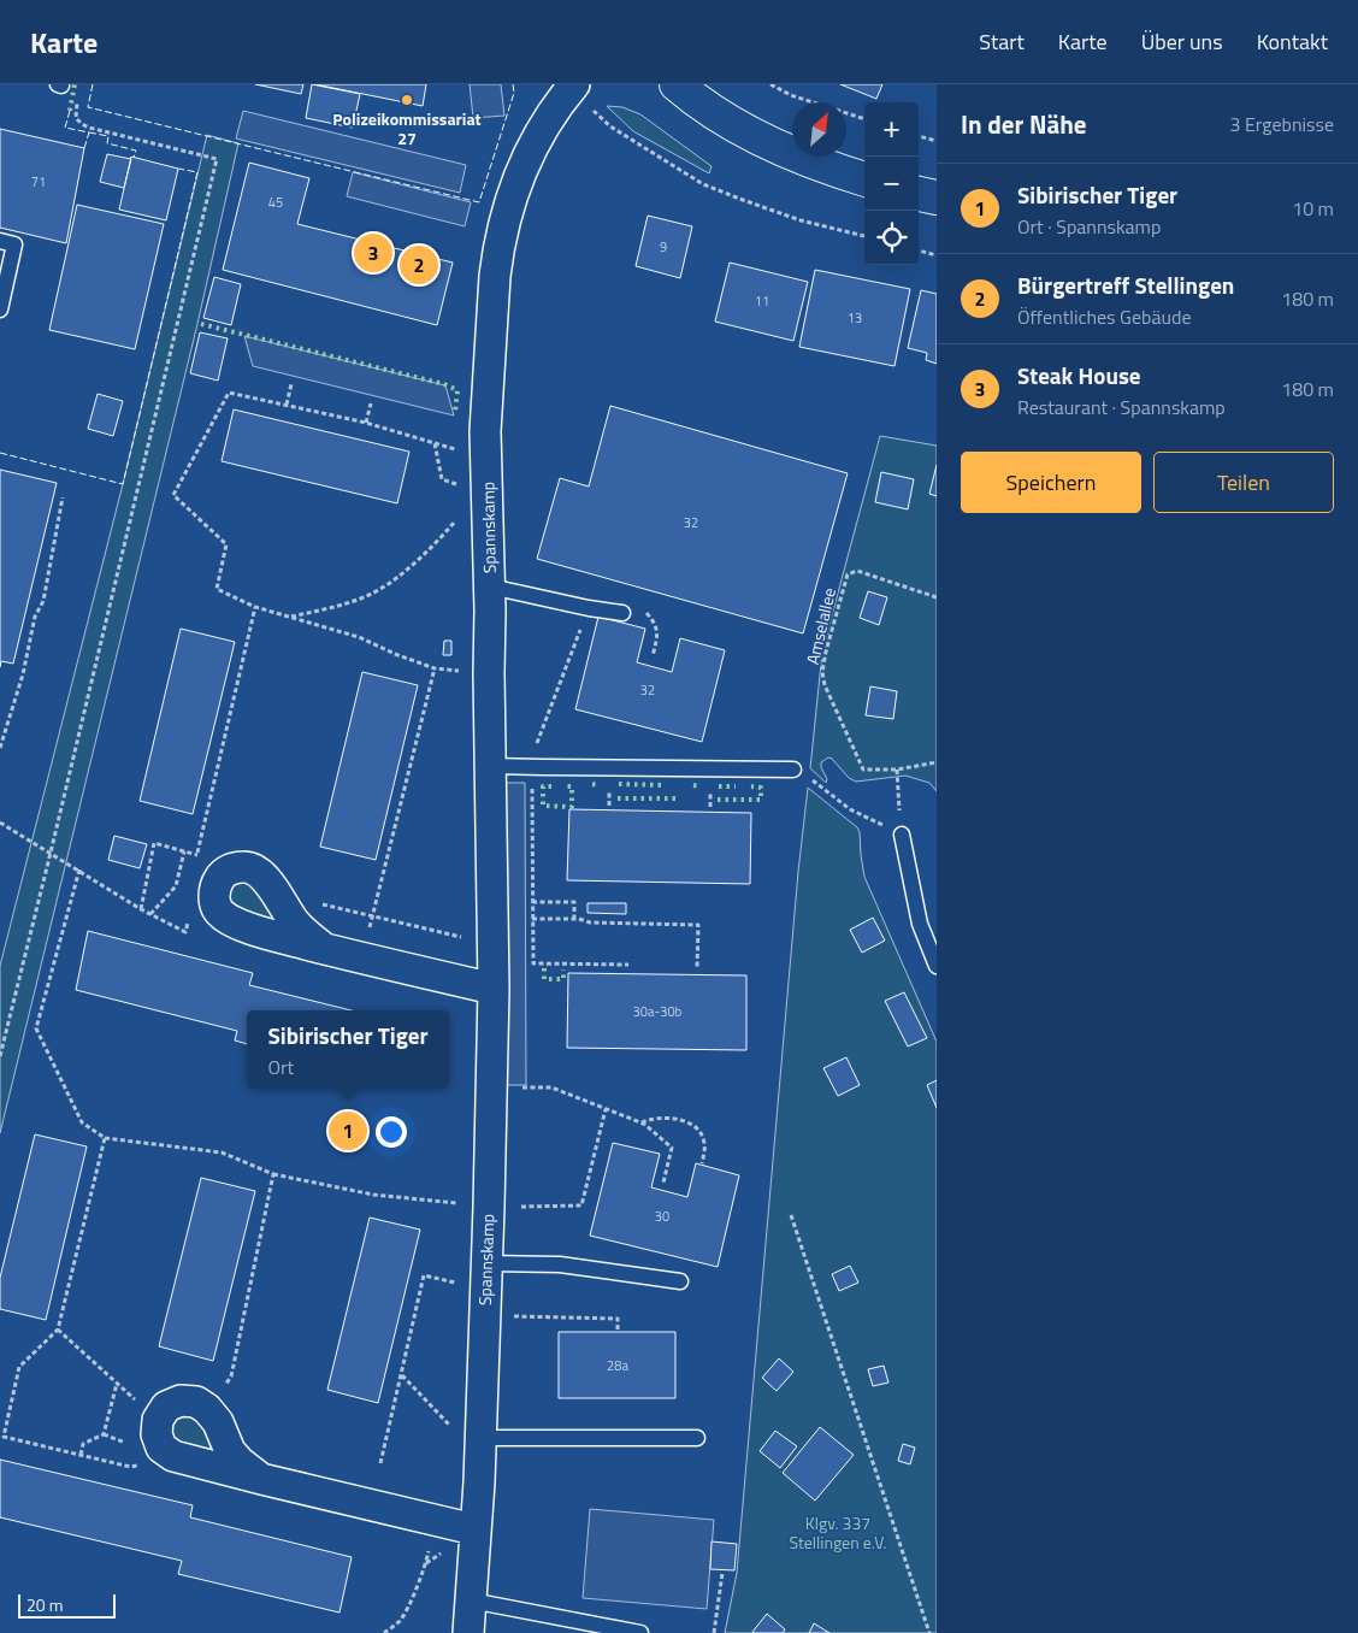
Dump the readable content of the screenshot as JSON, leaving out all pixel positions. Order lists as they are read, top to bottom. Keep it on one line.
{"streets":{"street":["Spannskamp"],"path":["Amselallee"]},"parks":["Klgv. 337 Stellingen e.V."],"places":["Polizeikommissariat 27"],"house_numbers":["71","45","9","11","13","32","32","30a-30b","30","28a"],"scale_bar":"20 m","north":"top right","page":{"header":"Karte","nav":["Start","Karte","Über uns","Kontakt"],"heading":["In der Nähe","3 Ergebnisse"],"map_buttons":["+","−"],"list":[{"mark":"1","name":"Sibirischer Tiger","note":"Ort · Spannskamp","value":"10 m"},{"mark":"2","name":"Bürgertreff Stellingen","note":"Öffentliches Gebäude","value":"180 m"},{"mark":"3","name":"Steak House","note":"Restaurant · Spannskamp","value":"180 m"}],"pins":["3","2","1"],"buttons":["Speichern","Teilen"],"popup":["Sibirischer Tiger","Ort"],"scale":"20 m"}}
